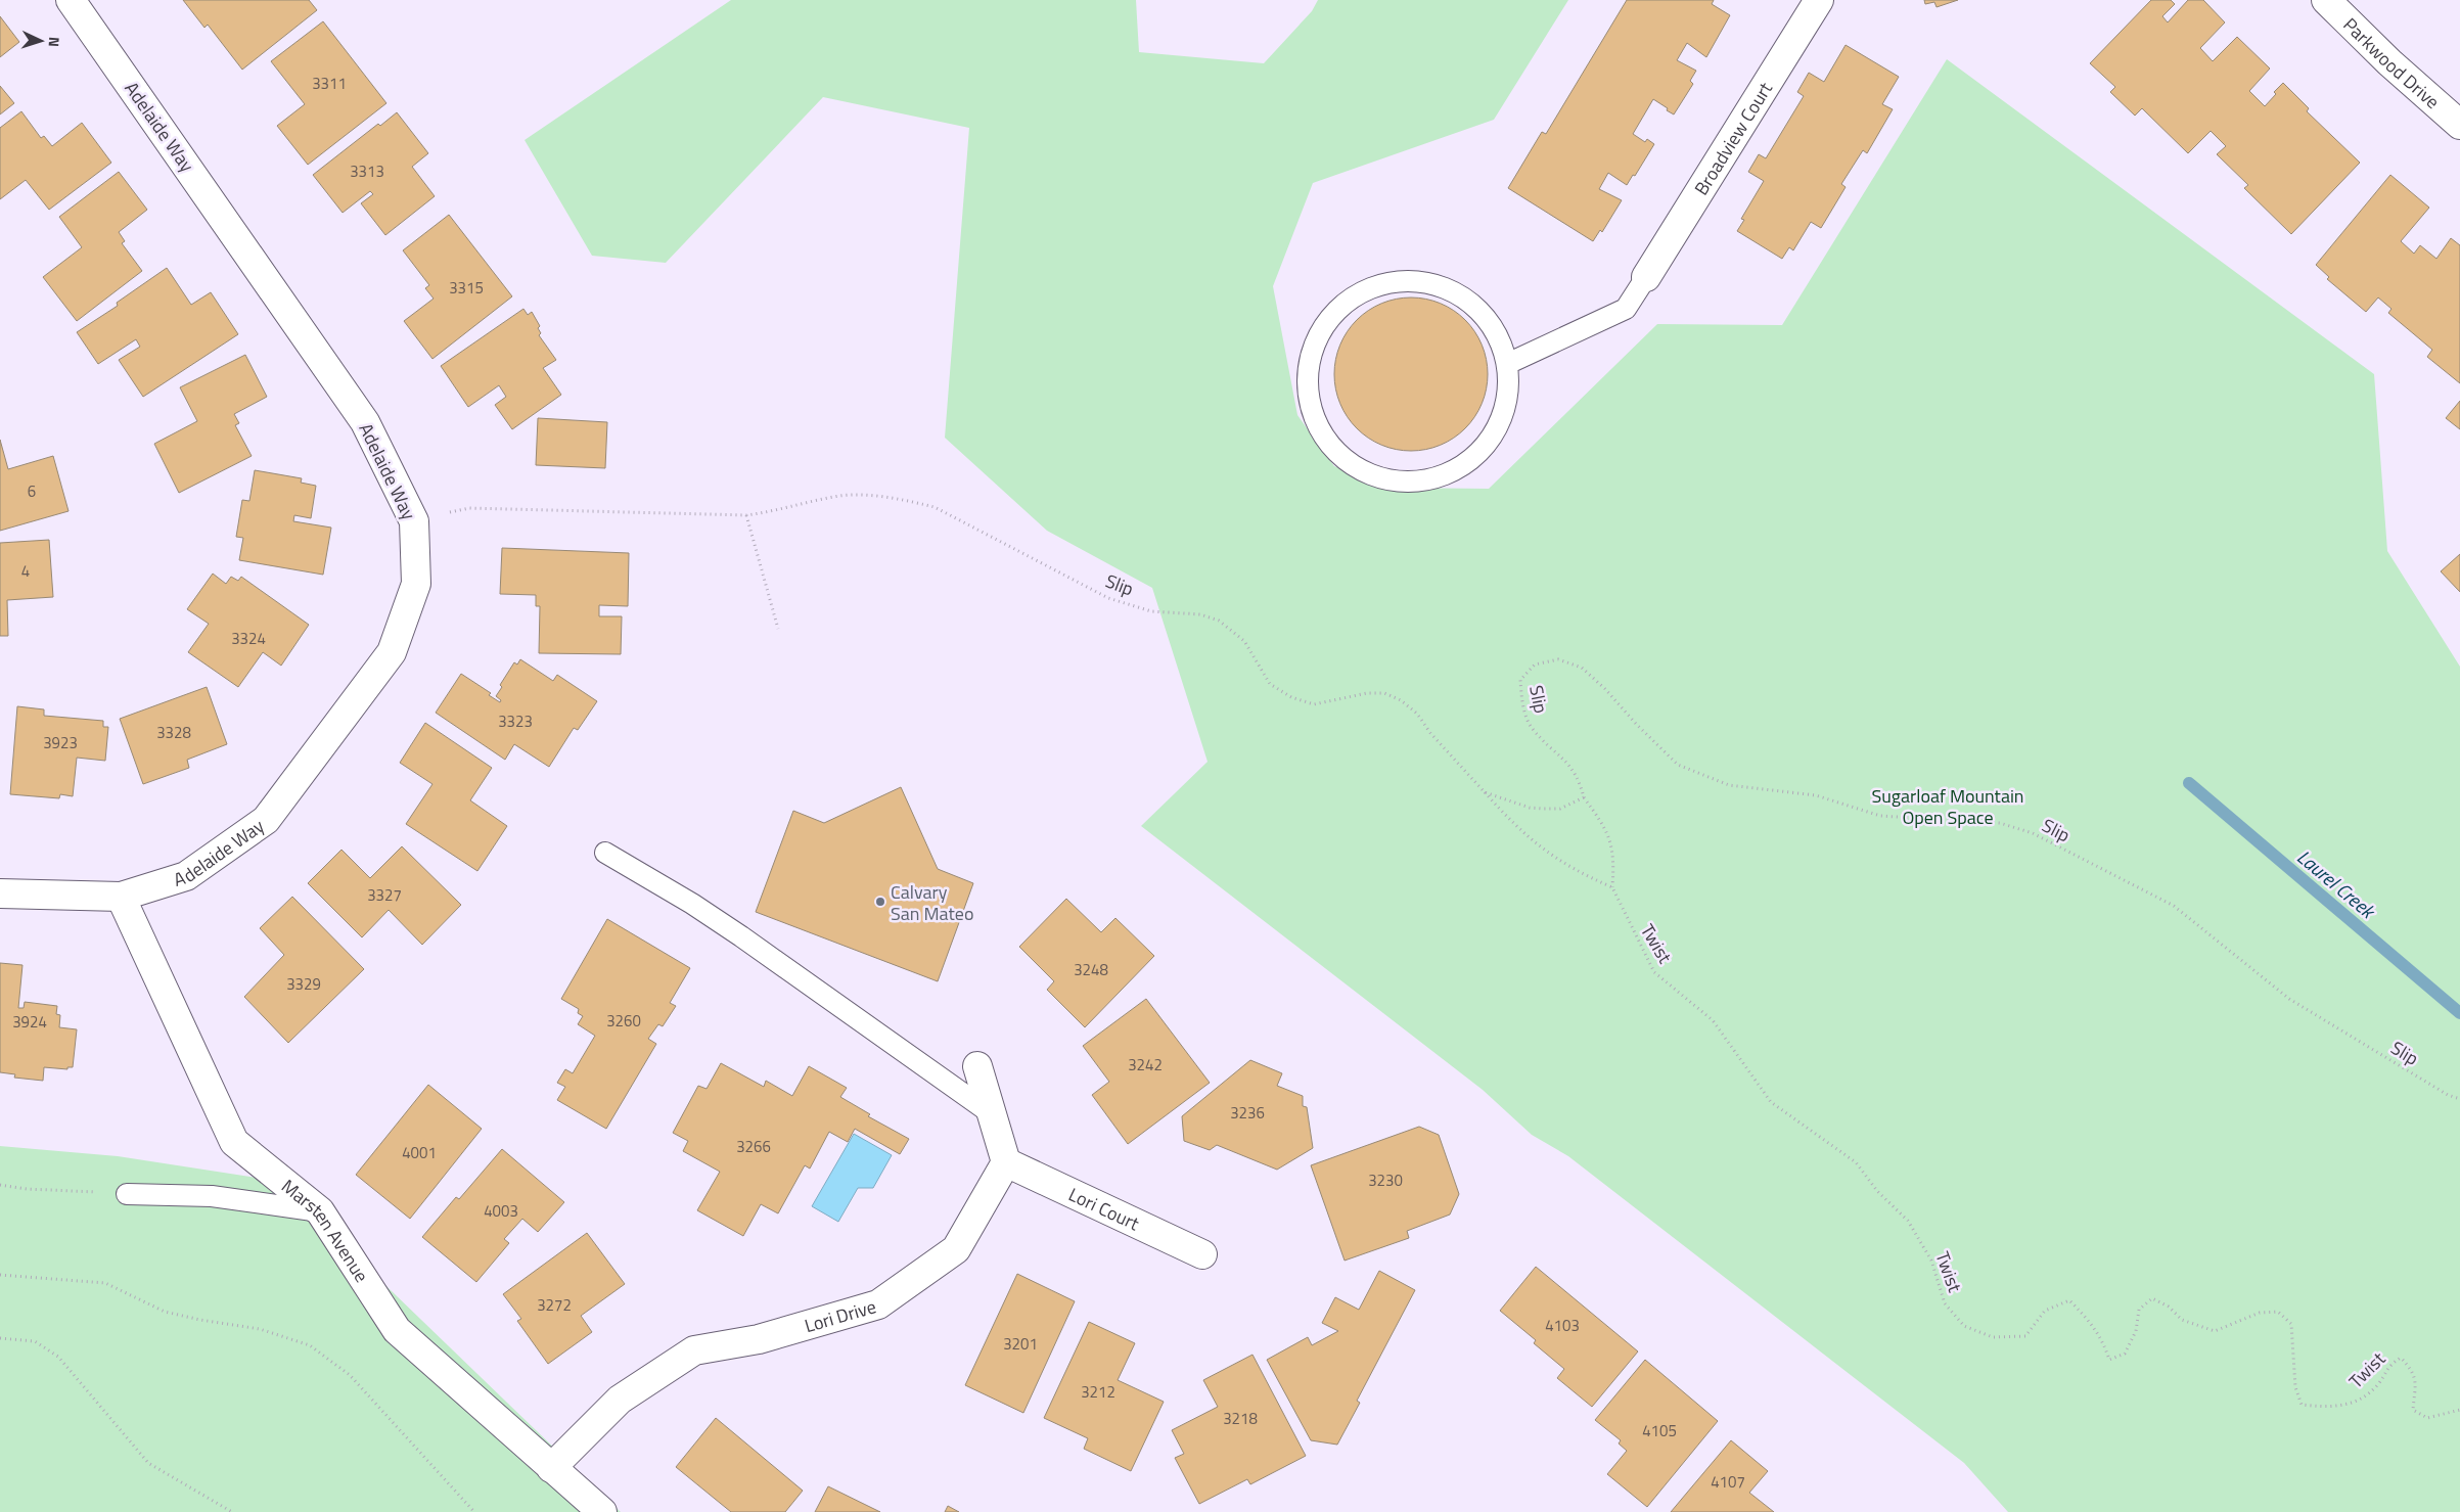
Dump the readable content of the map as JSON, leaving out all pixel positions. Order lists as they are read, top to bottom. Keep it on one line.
{"streets":{"street":["Parkwood Drive","Adelaide Way","Broadview Court","Lori Court","Marsten Avenue","Lori Drive"],"path":["Slip","Twist"]},"crossings":[["Adelaide Way","Slip"],["Adelaide Way","Marsten Avenue"],["Lori Court","Lori Drive"],["Marsten Avenue","Lori Drive"]],"water":["Laurel Creek"],"parks":["Sugarloaf Mountain Open Space"],"places":["Calvary San Mateo"],"house_numbers":["3311","3313","3315","6","4","3324","3323","3328","3923","3327","3248","3329","3260","3924","3242","3236","3266","4001","3230","4003","3272","4103","3201","3212","3218","4105","4107"],"north":"right"}
